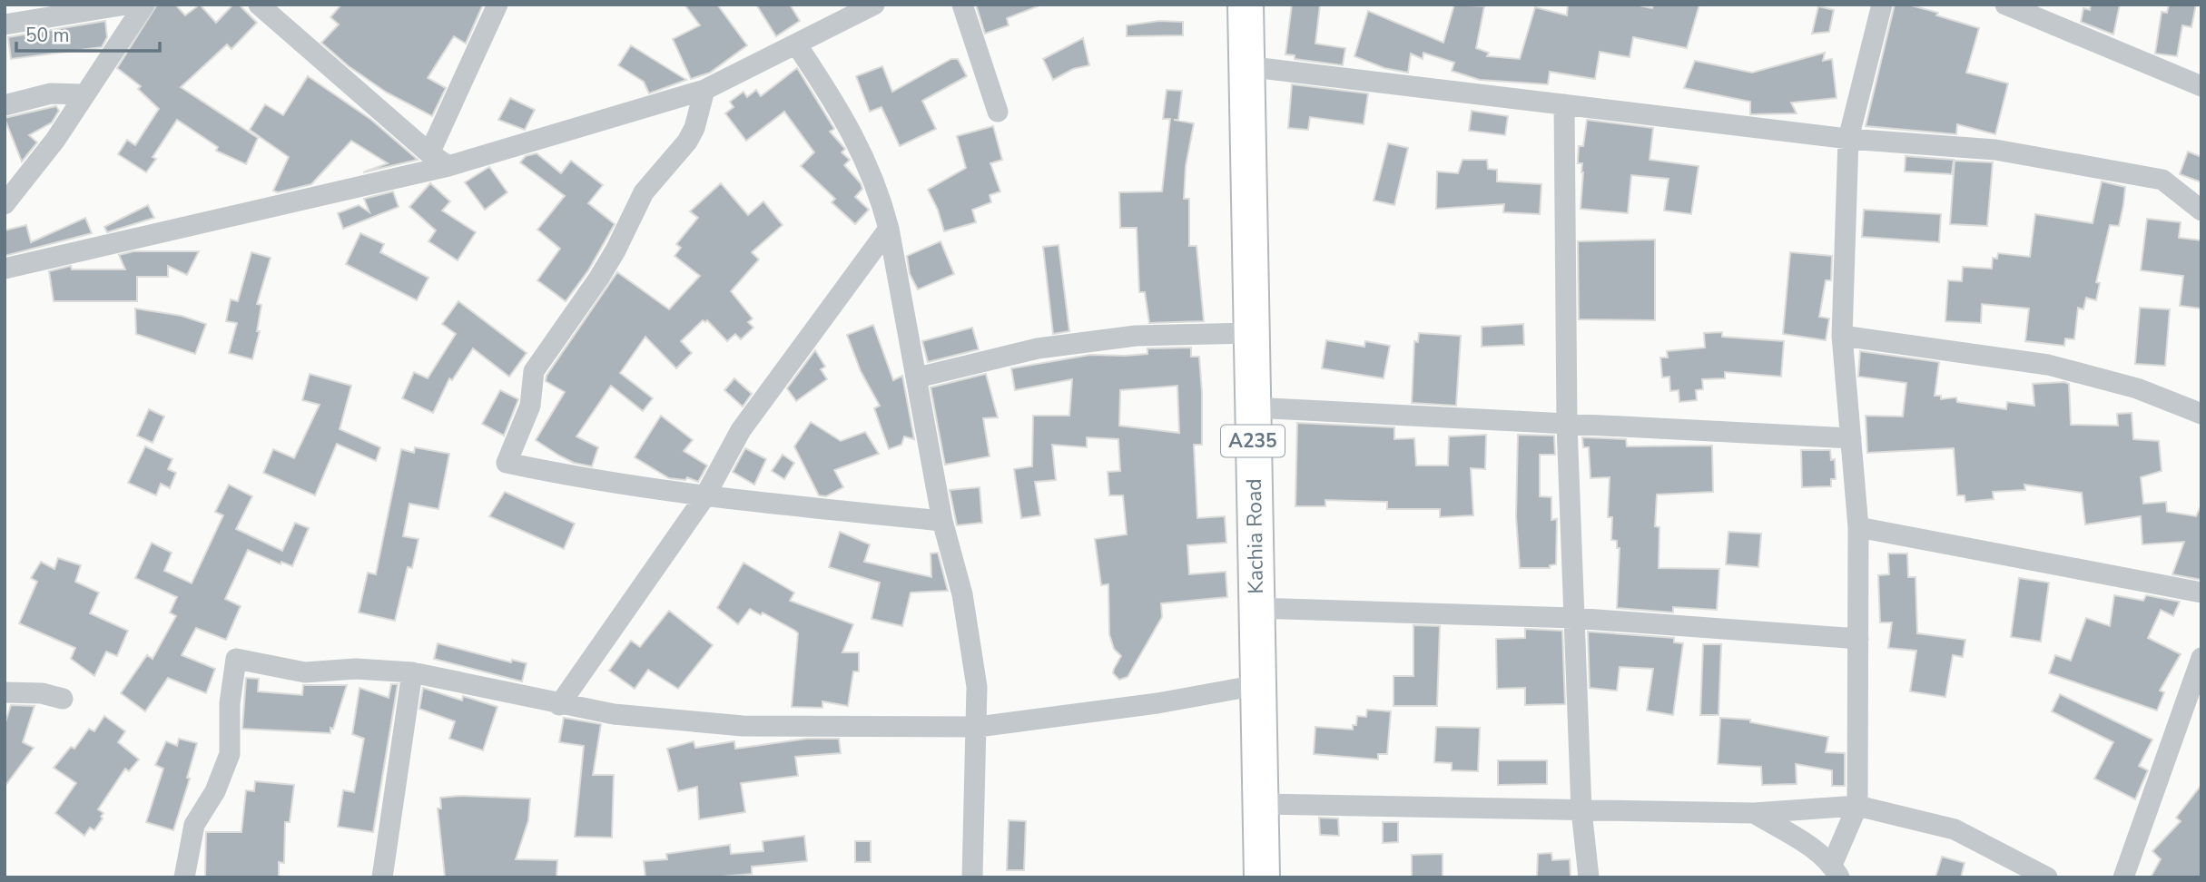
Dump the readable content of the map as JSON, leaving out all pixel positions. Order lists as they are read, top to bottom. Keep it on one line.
{"streets":{"highway":["A235","Kachia Road"]},"scale_bar":"50 m"}
